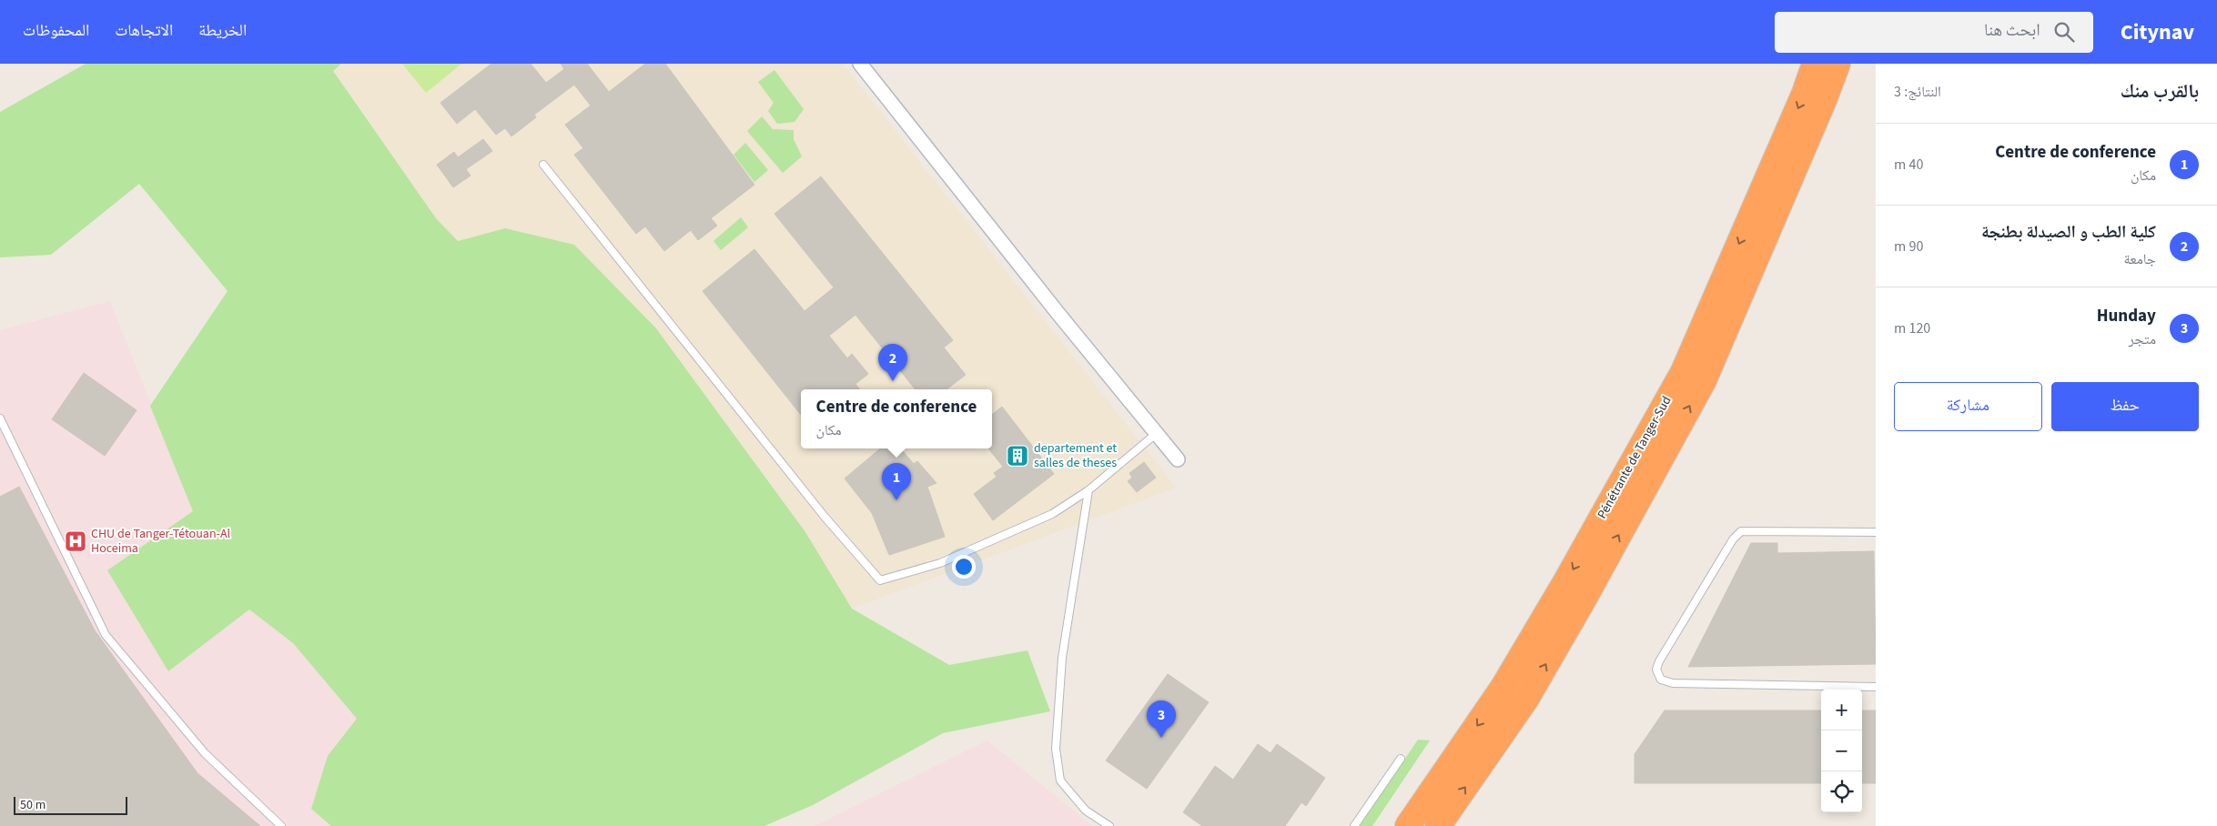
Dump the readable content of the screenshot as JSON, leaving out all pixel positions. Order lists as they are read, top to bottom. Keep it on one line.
{"streets":{"highway":["Pénétrante de Tanger-Sud"]},"places":{"building":["departement et salles de theses"],"hospital":["CHU de Tanger-Tétouan-Al Hoceima"]},"scale_bar":"50 m","page":{"header":"Citynav","search":"ابحث هنا","nav":["الخريطة","الاتجاهات","المحفوظات"],"heading":["بالقرب منك","النتائج: 3"],"list":[{"mark":"1","name":"Centre de conference","note":"مكان","value":"40 m"},{"mark":"2","name":"كلية الطب و الصيدلة بطنجة","note":"جامعة","value":"90 m"},{"mark":"3","name":"Hunday","note":"متجر","value":"120 m"}],"pins":["2","1","3"],"buttons":["حفظ","مشاركة"],"popup":["Centre de conference","مكان"],"map_buttons":["+","−"],"scale":"50 m"}}
